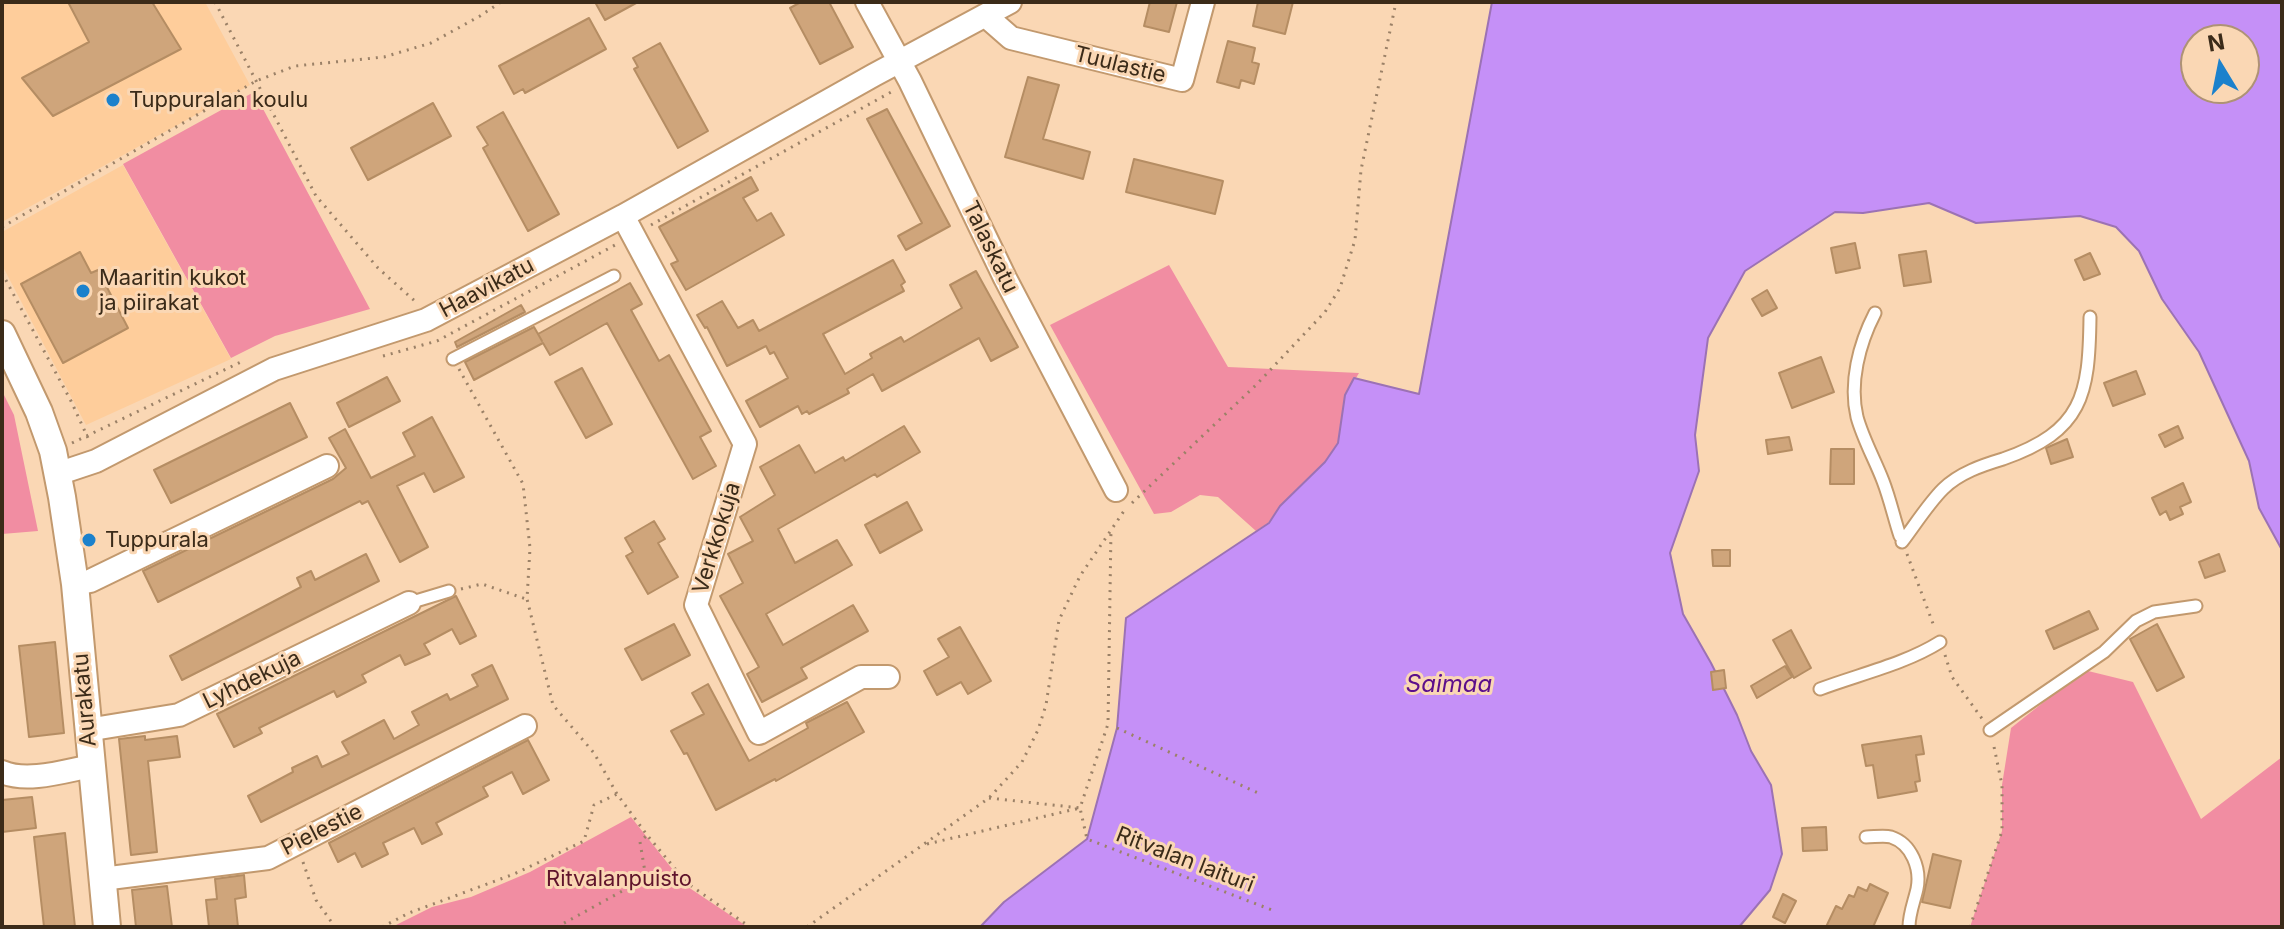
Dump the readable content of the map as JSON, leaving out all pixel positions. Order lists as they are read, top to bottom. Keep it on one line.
{"streets":{"street":["Tuulastie","Talaskatu","Haavikatu","Verkkokuja","Lyhdekuja","Aurakatu","Pielestie"],"path":["Ritvalan laituri"]},"crossings":[["Tuulastie","Haavikatu"],["Talaskatu","Haavikatu"],["Haavikatu","Verkkokuja"],["Haavikatu","Aurakatu"],["Lyhdekuja","Aurakatu"],["Aurakatu","Pielestie"]],"water":["Saimaa"],"parks":["Ritvalanpuisto"],"places":["Tuppuralan koulu","Maaritin kukot ja piirakat","Tuppurala"],"north":"top"}
